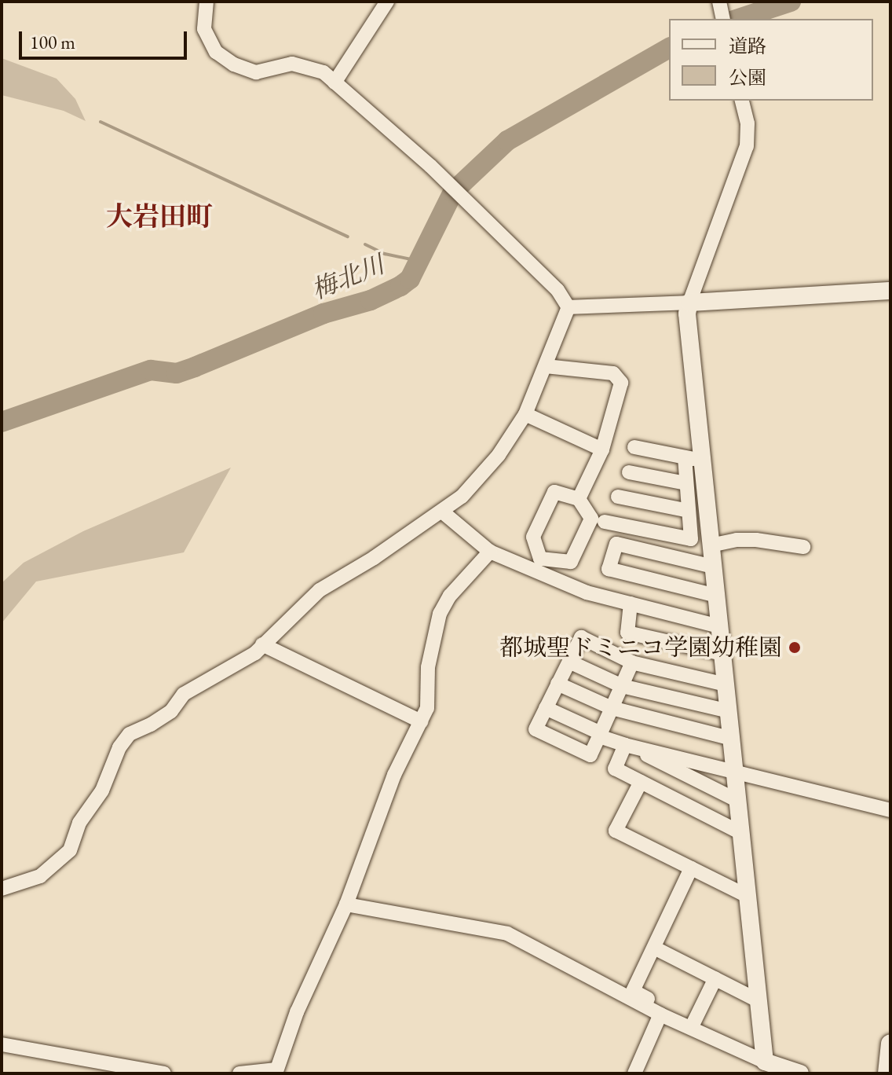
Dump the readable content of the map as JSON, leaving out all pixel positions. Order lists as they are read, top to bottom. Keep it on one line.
{"districts":["大岩田町"],"water":["梅北川"],"places":["都城聖ドミニコ学園幼稚園"],"legend":["道路","公園"],"scale_bar":"100 m"}
